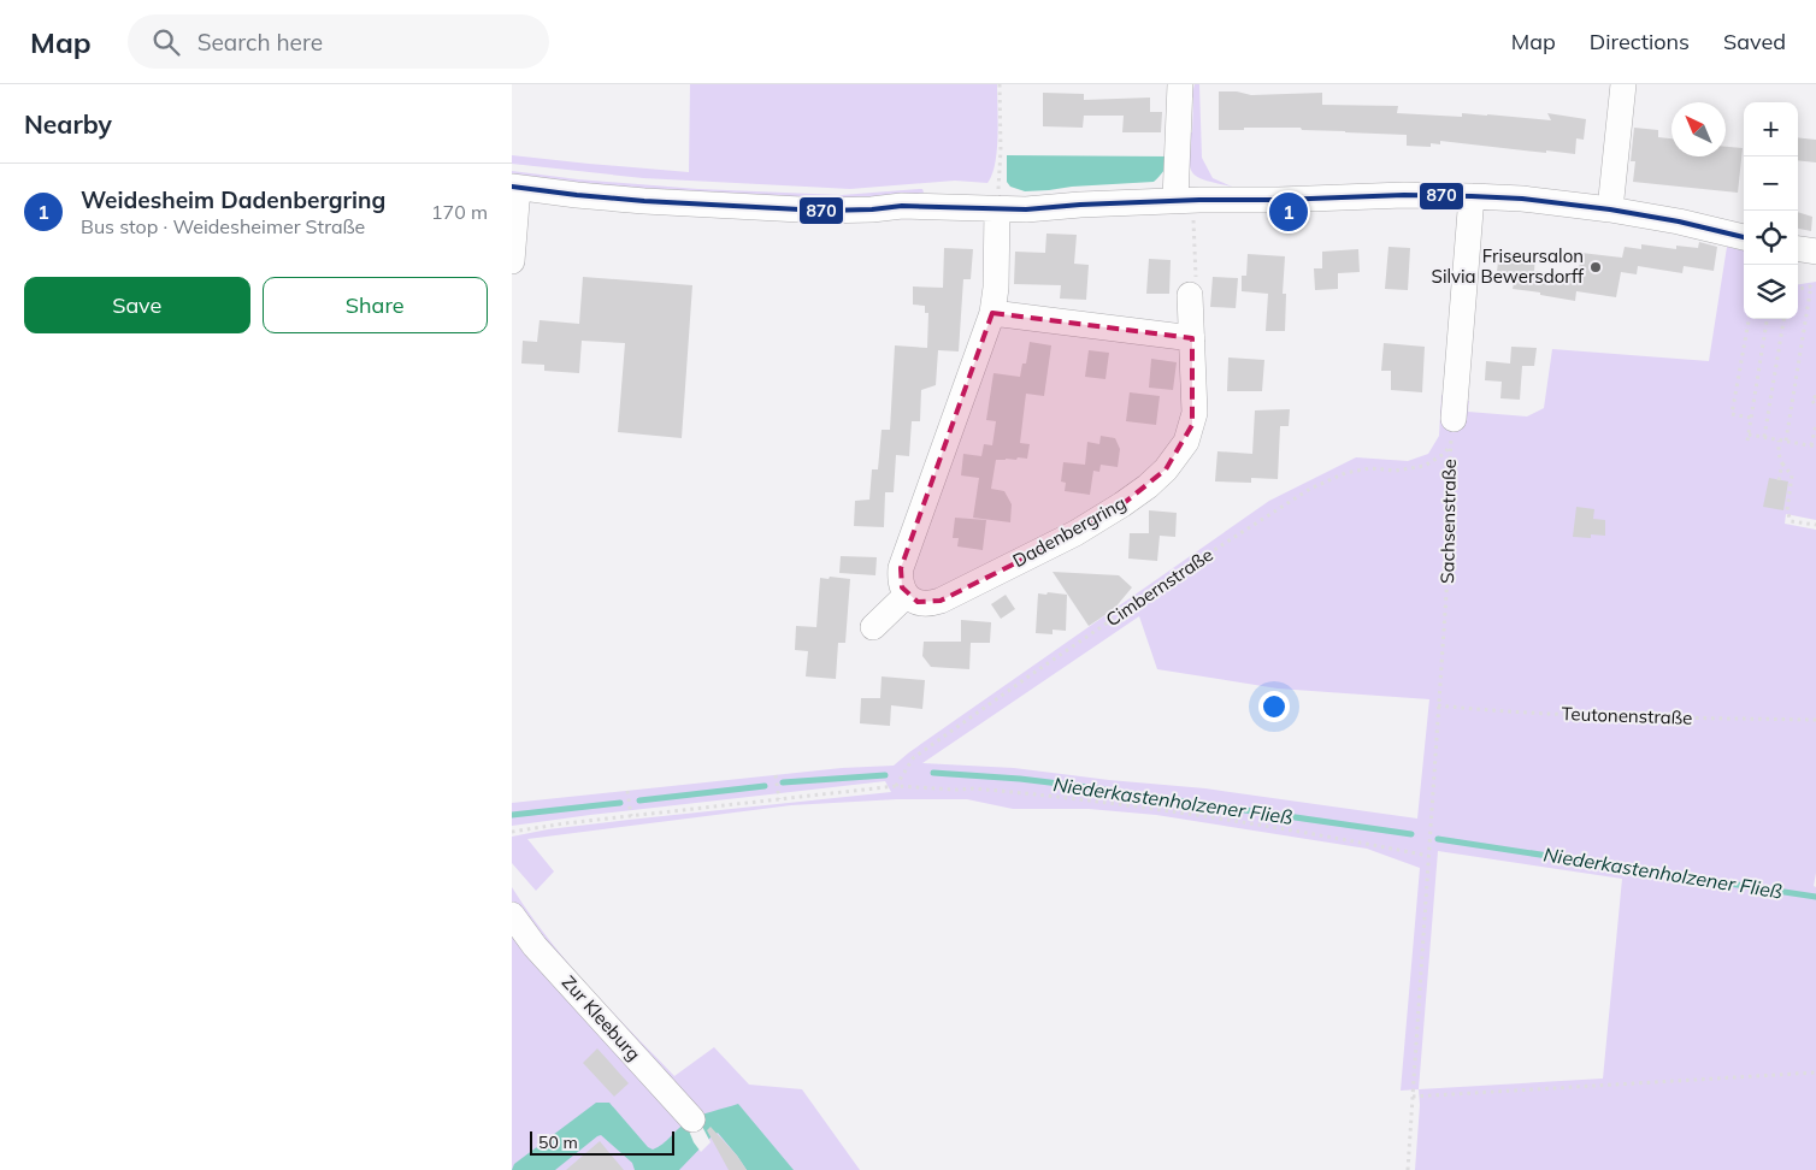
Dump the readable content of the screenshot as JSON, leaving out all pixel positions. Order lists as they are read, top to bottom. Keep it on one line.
{"streets":{"street":["Dadenbergring","Zur Kleeburg"],"path":["Sachsenstraße","Cimbernstraße","Teutonenstraße"]},"crossings":[["Sachsenstraße","Cimbernstraße"],["Sachsenstraße","Teutonenstraße"]],"water":["Niederkastenholzener Fließ"],"places":["Friseursalon Silvia Bewersdorff"],"lines":["transit line 870"],"scale_bar":"50 m","north":"top left","page":{"header":"Map","search":"Search here","nav":["Map","Directions","Saved"],"heading":"Nearby","map_buttons":["+","−"],"list":[{"mark":"1","name":"Weidesheim Dadenbergring","note":"Bus stop · Weidesheimer Straße","value":"170 m"}],"pins":"1","buttons":["Save","Share"],"scale":"50 m"}}
